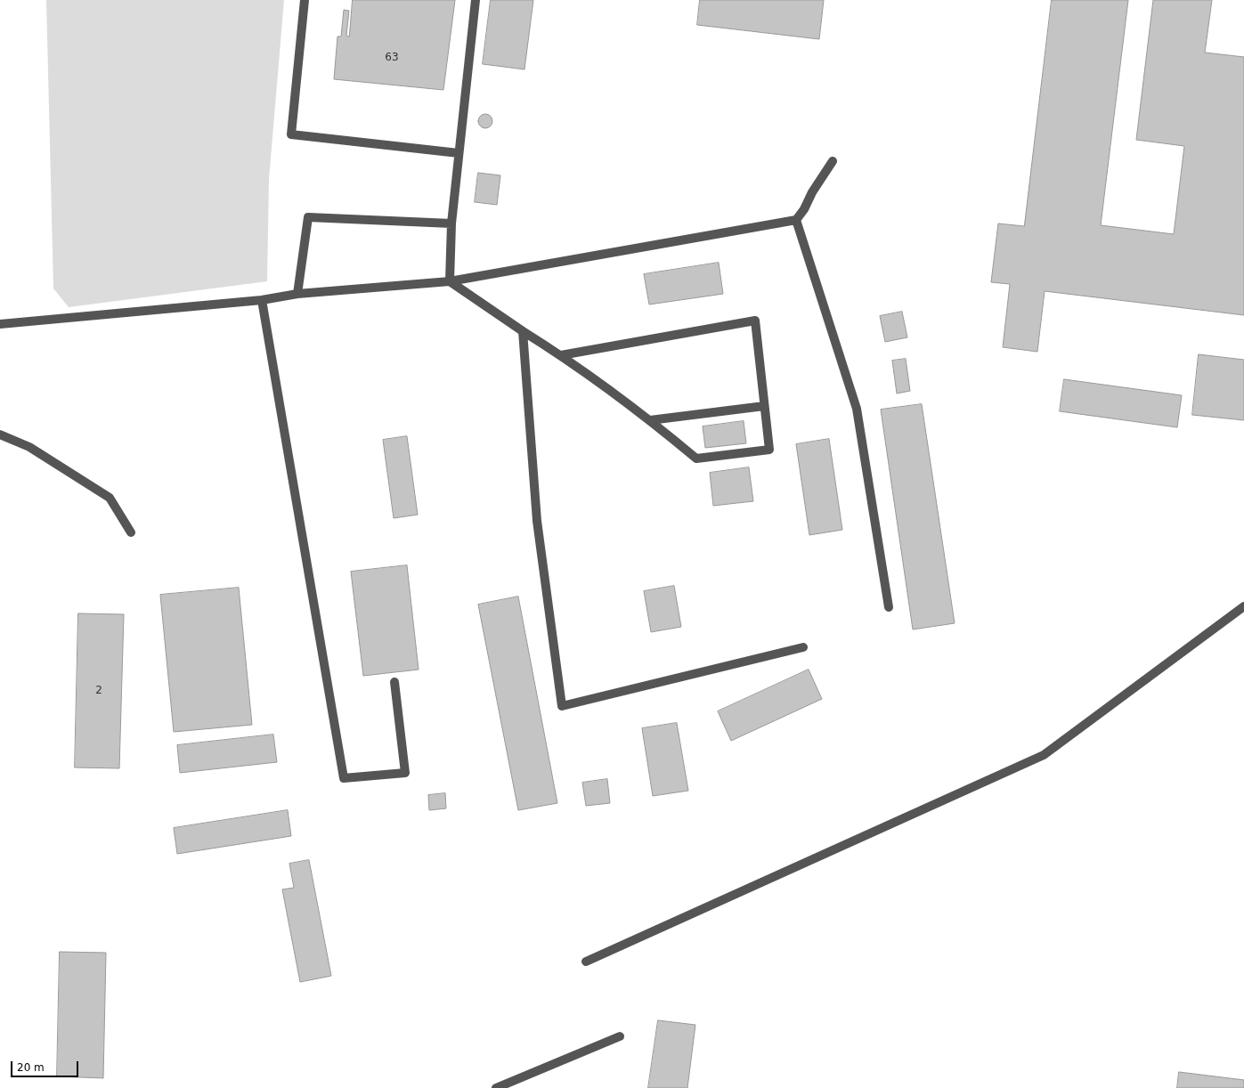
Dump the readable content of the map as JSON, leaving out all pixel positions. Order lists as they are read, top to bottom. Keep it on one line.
{"house_numbers":["63","2"],"scale_bar":"20 m"}
